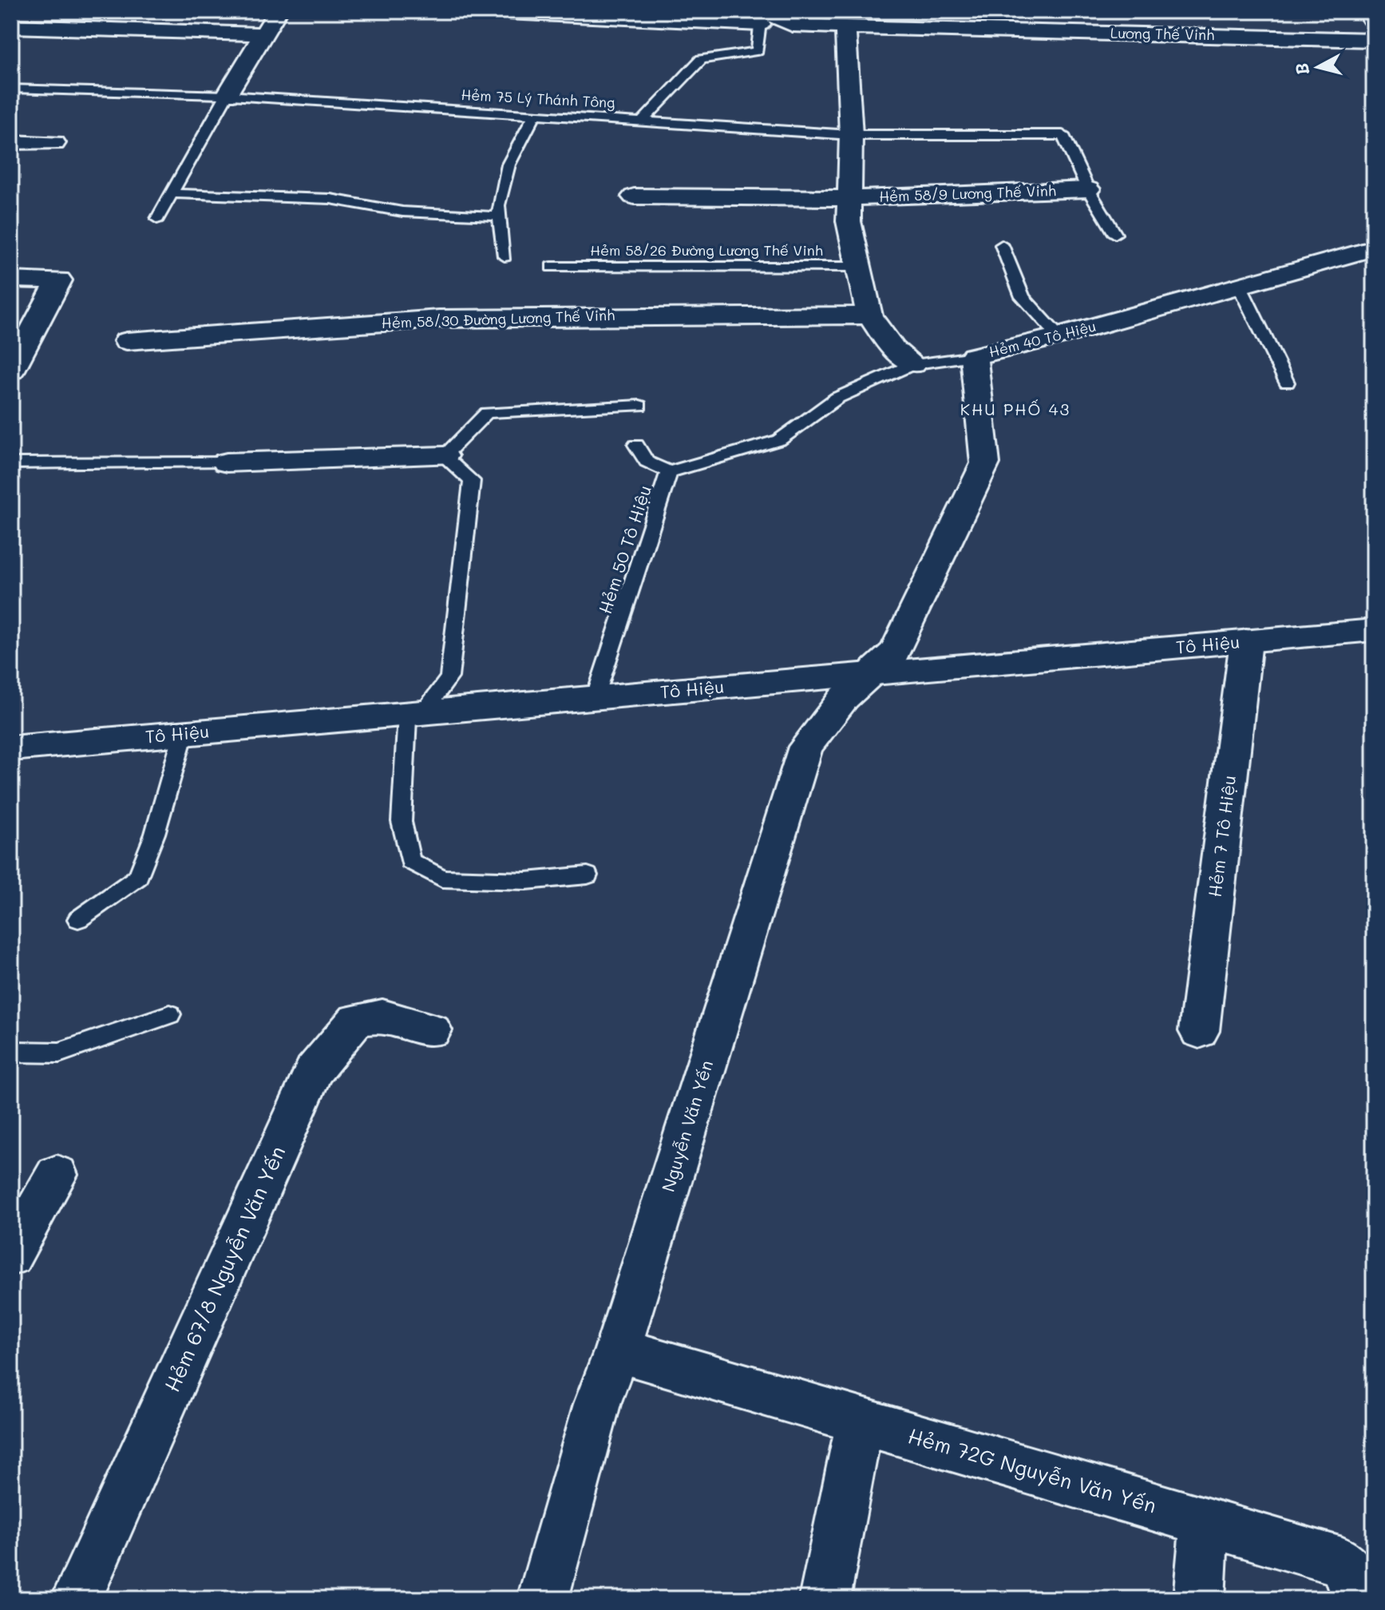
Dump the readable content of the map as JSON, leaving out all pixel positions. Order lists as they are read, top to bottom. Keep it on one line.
{"streets":{"street":["Lương Thế Vinh","Hẻm 58/9 Lương Thế Vinh","Hẻm 58/30 Đường Lương Thế Vinh","Hẻm 40 Tô Hiệu","Tô Hiệu","Hẻm 7 Tô Hiệu","Nguyễn Văn Yến","Hẻm 67/8 Nguyễn Văn Yến","Hẻm 72G Nguyễn Văn Yến"],"lane":["Hẻm 75 Lý Thánh Tông","Hẻm 58/26 Đường Lương Thế Vinh","Hẻm 50 Tô Hiệu"]},"crossings":[["Hẻm 75 Lý Thánh Tông","Hẻm 58/9 Lương Thế Vinh"],["Hẻm 40 Tô Hiệu","Hẻm 50 Tô Hiệu"],["Hẻm 40 Tô Hiệu","Tô Hiệu"],["Hẻm 40 Tô Hiệu","Nguyễn Văn Yến"],["Hẻm 50 Tô Hiệu","Tô Hiệu"],["Tô Hiệu","Hẻm 7 Tô Hiệu"],["Tô Hiệu","Nguyễn Văn Yến"],["Nguyễn Văn Yến","Hẻm 72G Nguyễn Văn Yến"]],"districts":["KHU PHỐ 43"],"north":"left"}
